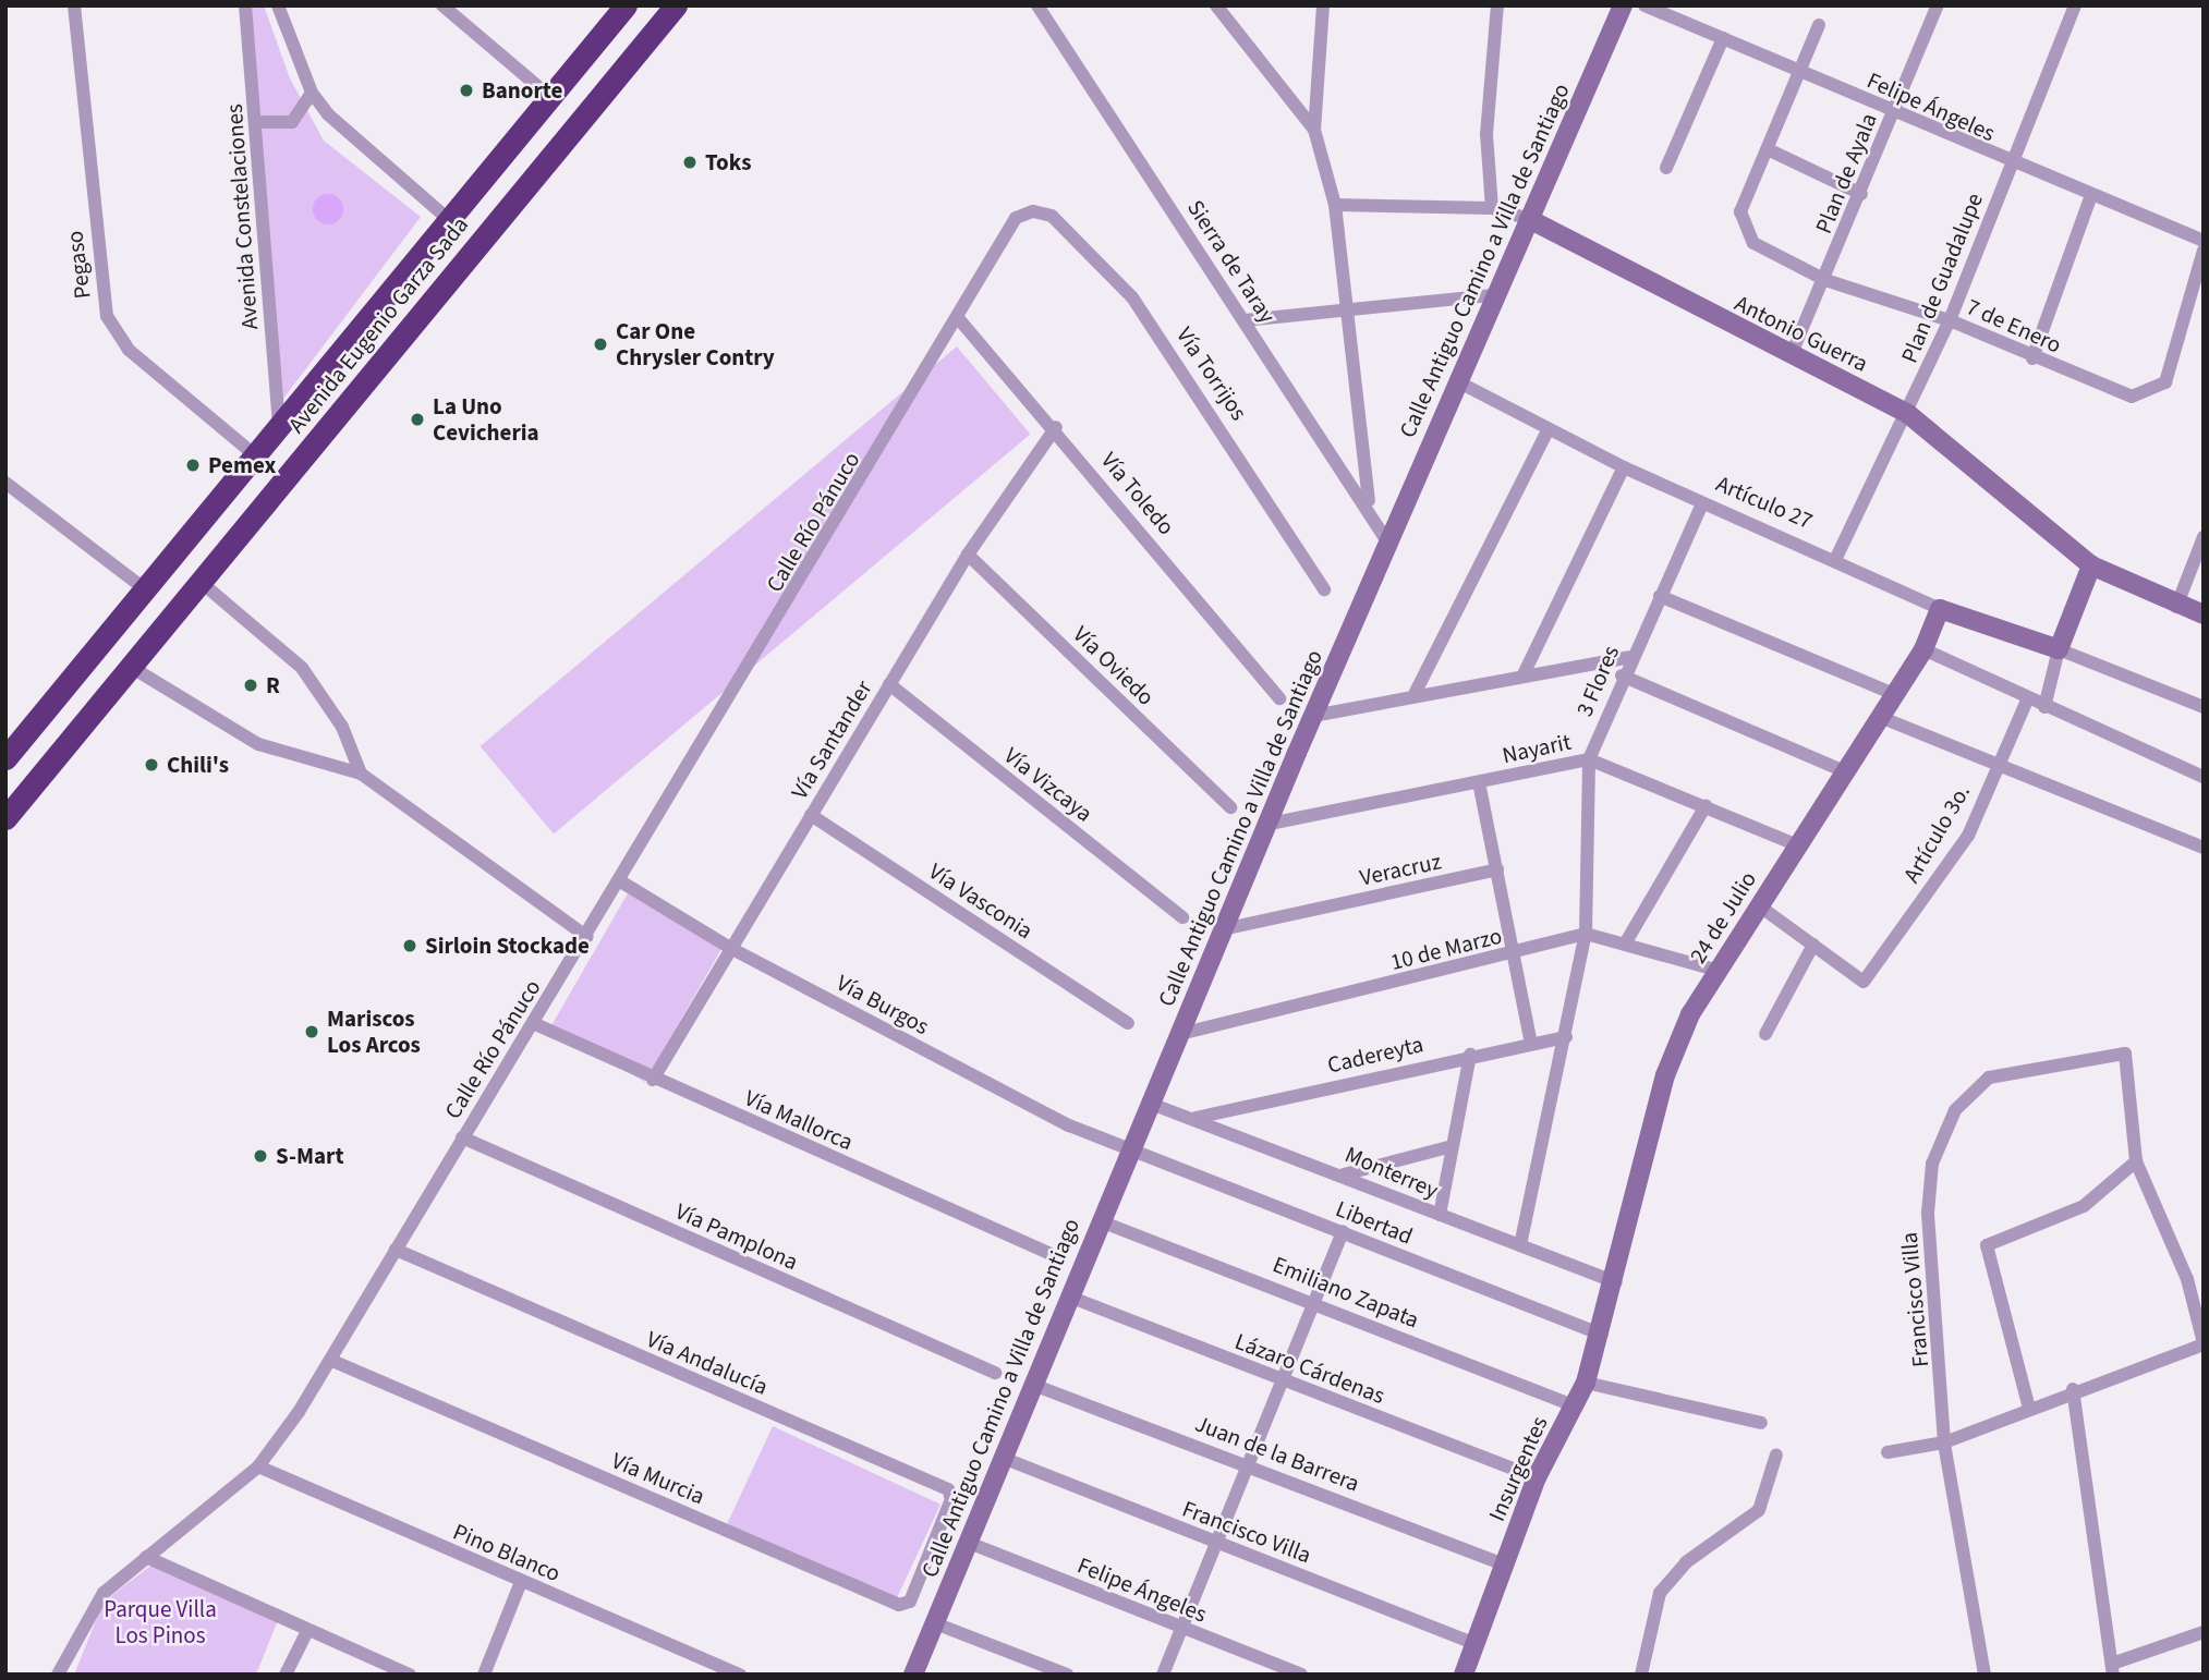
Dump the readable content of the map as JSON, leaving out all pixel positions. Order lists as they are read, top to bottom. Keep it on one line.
{"streets":{"highway":["Avenida Eugenio Garza Sada"],"street":["Felipe Ángeles","Plan de Ayala","Avenida Constelaciones","Calle Antiguo Camino a Villa de Santiago","Sierra de Taray","Pegaso","Plan de Guadalupe","7 de Enero","Antonio Guerra","Vía Torrijos","Vía Toledo","Artículo 27","Calle Río Pánuco","Vía Oviedo","3 Flores","Vía Santander","Nayarit","Vía Vizcaya","Artículo 3o.","Veracruz","Vía Vasconia","24 de Julio","10 de Marzo","Vía Burgos","Cadereyta","Vía Mallorca","Monterrey","Libertad","Vía Pamplona","Emiliano Zapata","Francisco Villa","Vía Andalucía","Lázaro Cárdenas","Juan de la Barrera","Insurgentes","Vía Murcia","Pino Blanco"]},"crossings":[["Felipe Ángeles","Plan de Ayala"],["Felipe Ángeles","Calle Antiguo Camino a Villa de Santiago"],["Felipe Ángeles","Plan de Guadalupe"],["Plan de Ayala","7 de Enero"],["Plan de Ayala","Antonio Guerra"],["Avenida Constelaciones","Avenida Eugenio Garza Sada"],["Calle Antiguo Camino a Villa de Santiago","Sierra de Taray"],["Calle Antiguo Camino a Villa de Santiago","Antonio Guerra"],["Calle Antiguo Camino a Villa de Santiago","Artículo 27"],["Calle Antiguo Camino a Villa de Santiago","Nayarit"],["Calle Antiguo Camino a Villa de Santiago","Veracruz"],["Calle Antiguo Camino a Villa de Santiago","10 de Marzo"],["Calle Antiguo Camino a Villa de Santiago","Vía Burgos"],["Calle Antiguo Camino a Villa de Santiago","Monterrey"],["Calle Antiguo Camino a Villa de Santiago","Libertad"],["Calle Antiguo Camino a Villa de Santiago","Emiliano Zapata"],["Calle Antiguo Camino a Villa de Santiago","Francisco Villa"],["Calle Antiguo Camino a Villa de Santiago","Lázaro Cárdenas"],["Calle Antiguo Camino a Villa de Santiago","Juan de la Barrera"],["Pegaso","Avenida Eugenio Garza Sada"],["Plan de Guadalupe","7 de Enero"],["Plan de Guadalupe","Antonio Guerra"],["Plan de Guadalupe","Artículo 27"],["Vía Torrijos","Calle Río Pánuco"],["Vía Toledo","Calle Río Pánuco"],["Vía Toledo","Vía Santander"],["Artículo 27","3 Flores"],["Artículo 27","24 de Julio"],["Calle Río Pánuco","Vía Burgos"],["Calle Río Pánuco","Vía Mallorca"],["Calle Río Pánuco","Vía Pamplona"],["Calle Río Pánuco","Vía Andalucía"],["Calle Río Pánuco","Vía Murcia"],["Calle Río Pánuco","Pino Blanco"],["Vía Oviedo","Vía Santander"],["3 Flores","Nayarit"],["3 Flores","10 de Marzo"],["3 Flores","Cadereyta"],["3 Flores","Monterrey"],["Vía Santander","Vía Vizcaya"],["Vía Santander","Vía Vasconia"],["Vía Santander","Vía Burgos"],["Vía Santander","Vía Mallorca"],["Nayarit","24 de Julio"],["24 de Julio","10 de Marzo"],["24 de Julio","Monterrey"],["24 de Julio","Insurgentes"],["Vía Burgos","Libertad"],["Cadereyta","Monterrey"],["Monterrey","Insurgentes"],["Libertad","Insurgentes"],["Emiliano Zapata","Insurgentes"],["Francisco Villa","Insurgentes"],["Vía Andalucía","Vía Murcia"],["Lázaro Cárdenas","Insurgentes"],["Juan de la Barrera","Insurgentes"]],"parks":["Parque Villa Los Pinos"],"places":["Banorte","Toks","Car One Chrysler Contry","La Uno Cevicheria","Pemex","R","Chili's","Sirloin Stockade","Mariscos Los Arcos","S-Mart"]}
